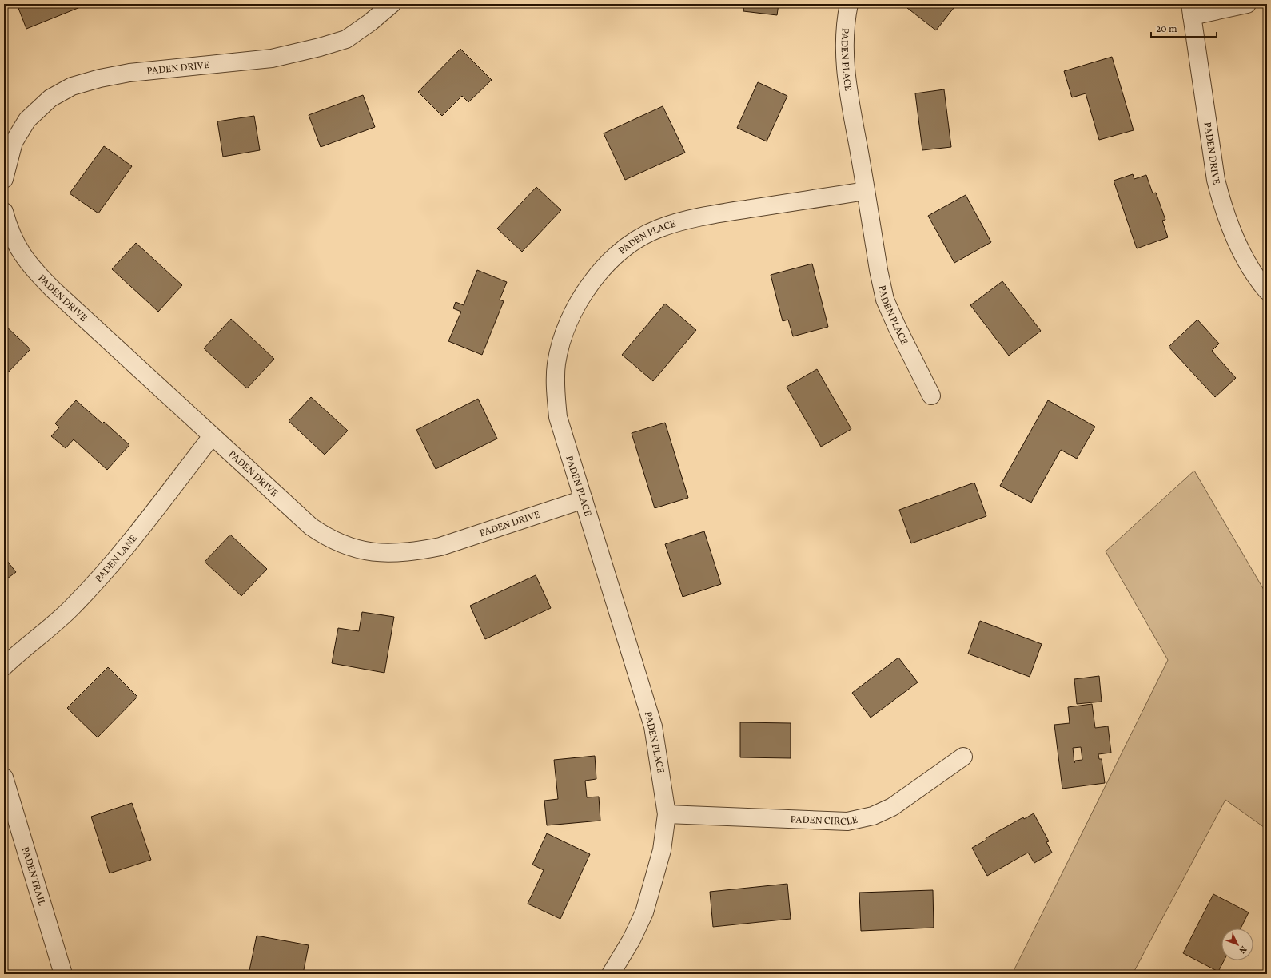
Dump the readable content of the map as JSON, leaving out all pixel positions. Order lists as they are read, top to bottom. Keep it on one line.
{"streets":{"street":["PADEN PLACE","PADEN DRIVE","PADEN LANE","PADEN CIRCLE","PADEN TRAIL"]},"crossings":[["PADEN PLACE","PADEN DRIVE"],["PADEN PLACE","PADEN CIRCLE"],["PADEN DRIVE","PADEN LANE"]],"scale_bar":"20 m","north":"bottom right"}
